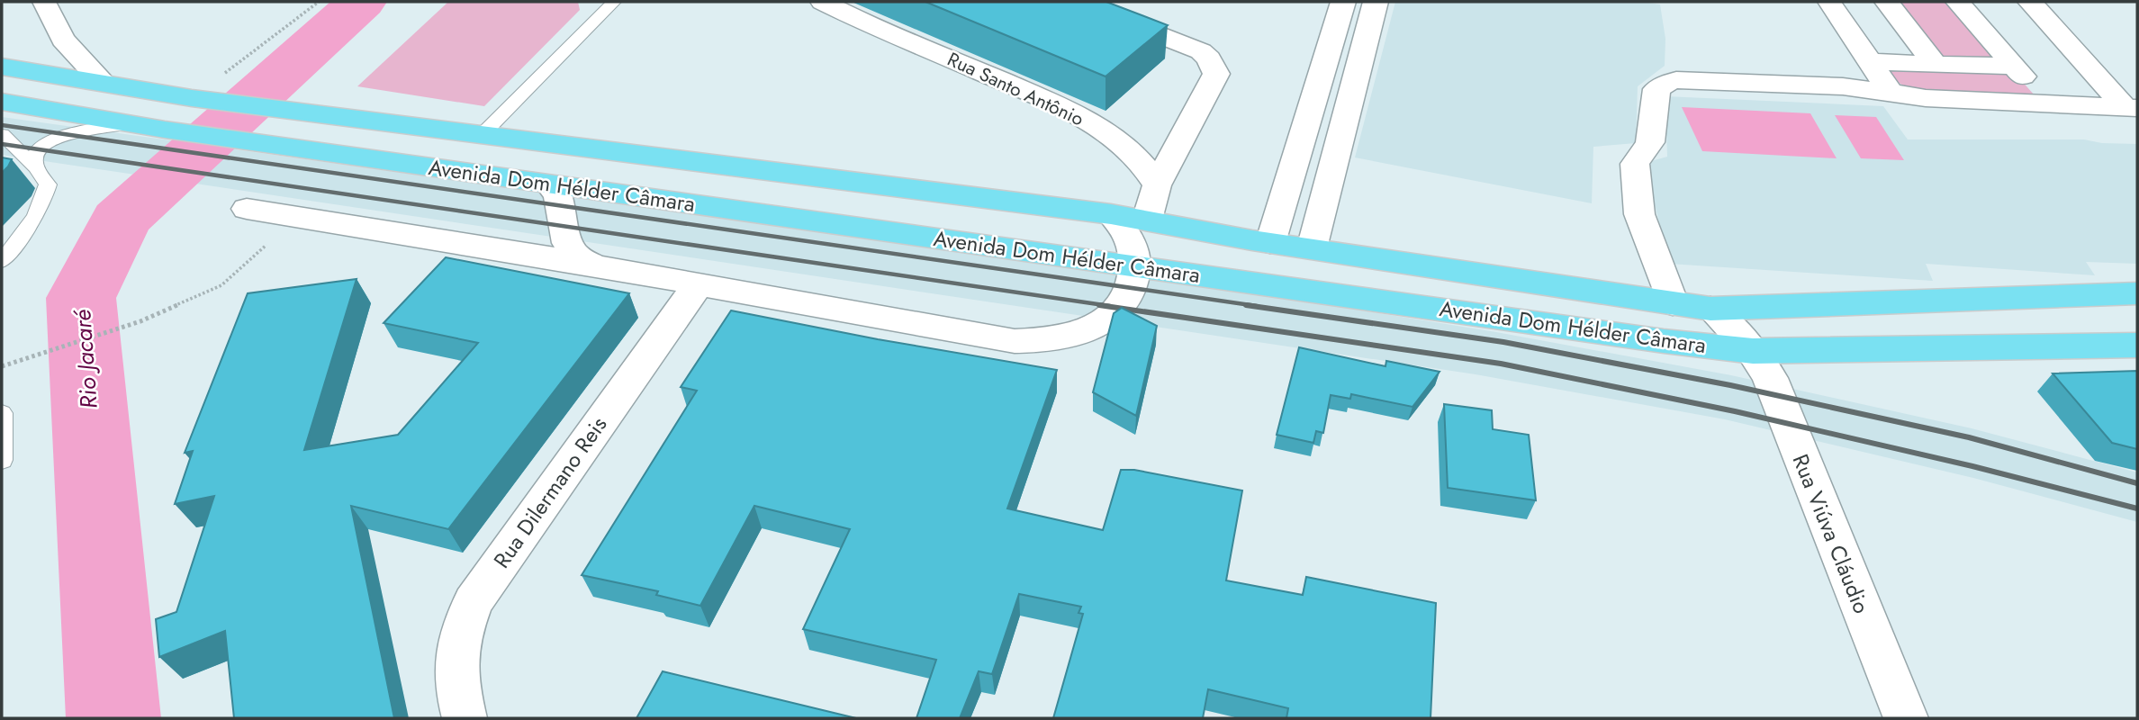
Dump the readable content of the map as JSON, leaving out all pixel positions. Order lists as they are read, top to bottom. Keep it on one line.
{"streets":{"main road":["Avenida Dom Hélder Câmara"],"street":["Rua Santo Antônio","Rua Dilermano Reis","Rua Viúva Cláudio"]},"crossings":[["Avenida Dom Hélder Câmara","Rua Viúva Cláudio"]],"water":["Rio Jacaré"]}
